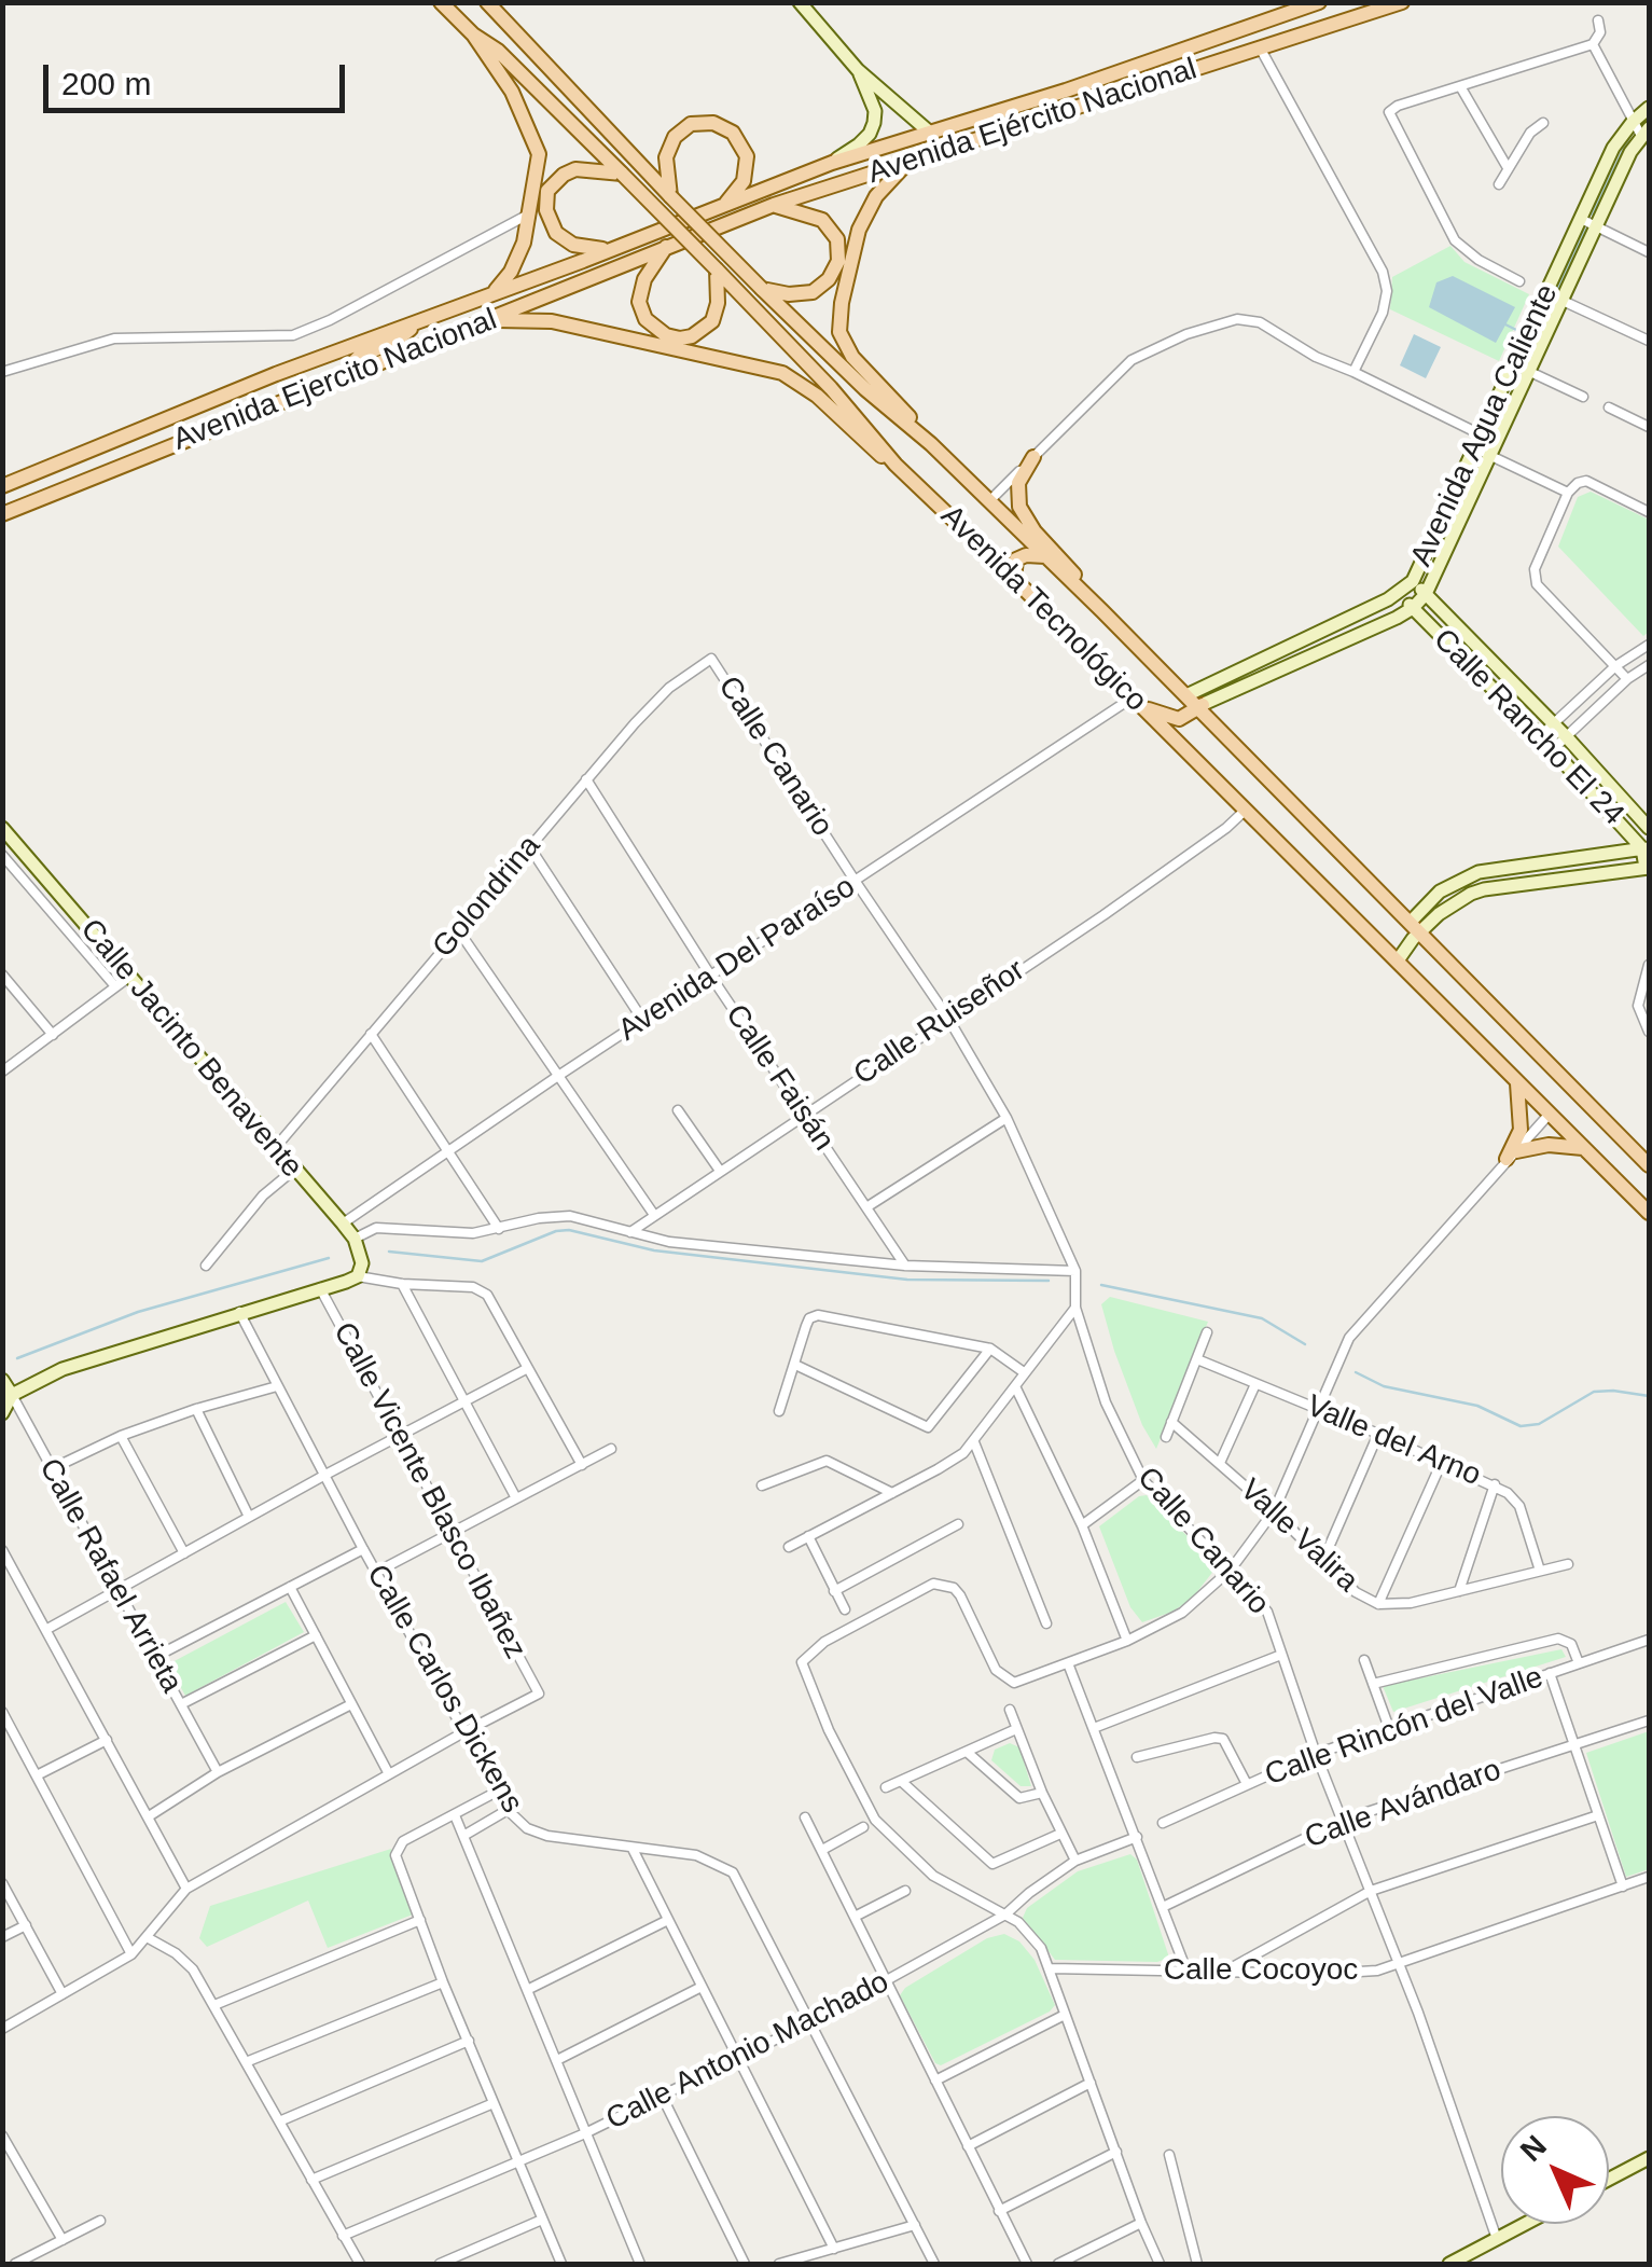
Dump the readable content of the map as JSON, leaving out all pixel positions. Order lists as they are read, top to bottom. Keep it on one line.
{"streets":{"main road":["Avenida Ejército Nacional","Avenida Ejercito Nacional","Avenida Tecnológico"],"street":["Avenida Agua Caliente","Calle Rancho El 24","Calle Canario","Golondrina","Avenida Del Paraíso","Calle Ruiseñor","Calle Jacinto Benavente","Calle Faisán","Valle del Arno","Calle Vicente Blasco Ibañez","Valle Valira","Calle Rafael Arrieta","Calle Carlos Dickens","Calle Rincón del Valle","Calle Avándaro","Calle Cocoyoc","Calle Antonio Machado"]},"crossings":[["Avenida Ejército Nacional","Avenida Ejercito Nacional"],["Avenida Agua Caliente","Avenida Tecnológico"],["Avenida Agua Caliente","Calle Rancho El 24"],["Avenida Tecnológico","Avenida Del Paraíso"],["Avenida Tecnológico","Calle Ruiseñor"],["Calle Canario","Golondrina"],["Calle Canario","Avenida Del Paraíso"],["Calle Canario","Calle Ruiseñor"],["Calle Canario","Calle Rincón del Valle"],["Calle Canario","Calle Avándaro"],["Calle Canario","Calle Cocoyoc"],["Golondrina","Calle Jacinto Benavente"],["Golondrina","Calle Faisán"],["Avenida Del Paraíso","Calle Jacinto Benavente"],["Avenida Del Paraíso","Calle Faisán"],["Calle Ruiseñor","Calle Faisán"],["Valle del Arno","Valle Valira"],["Calle Vicente Blasco Ibañez","Calle Carlos Dickens"],["Calle Carlos Dickens","Calle Antonio Machado"]],"scale_bar":"200 m","north":"top left"}
